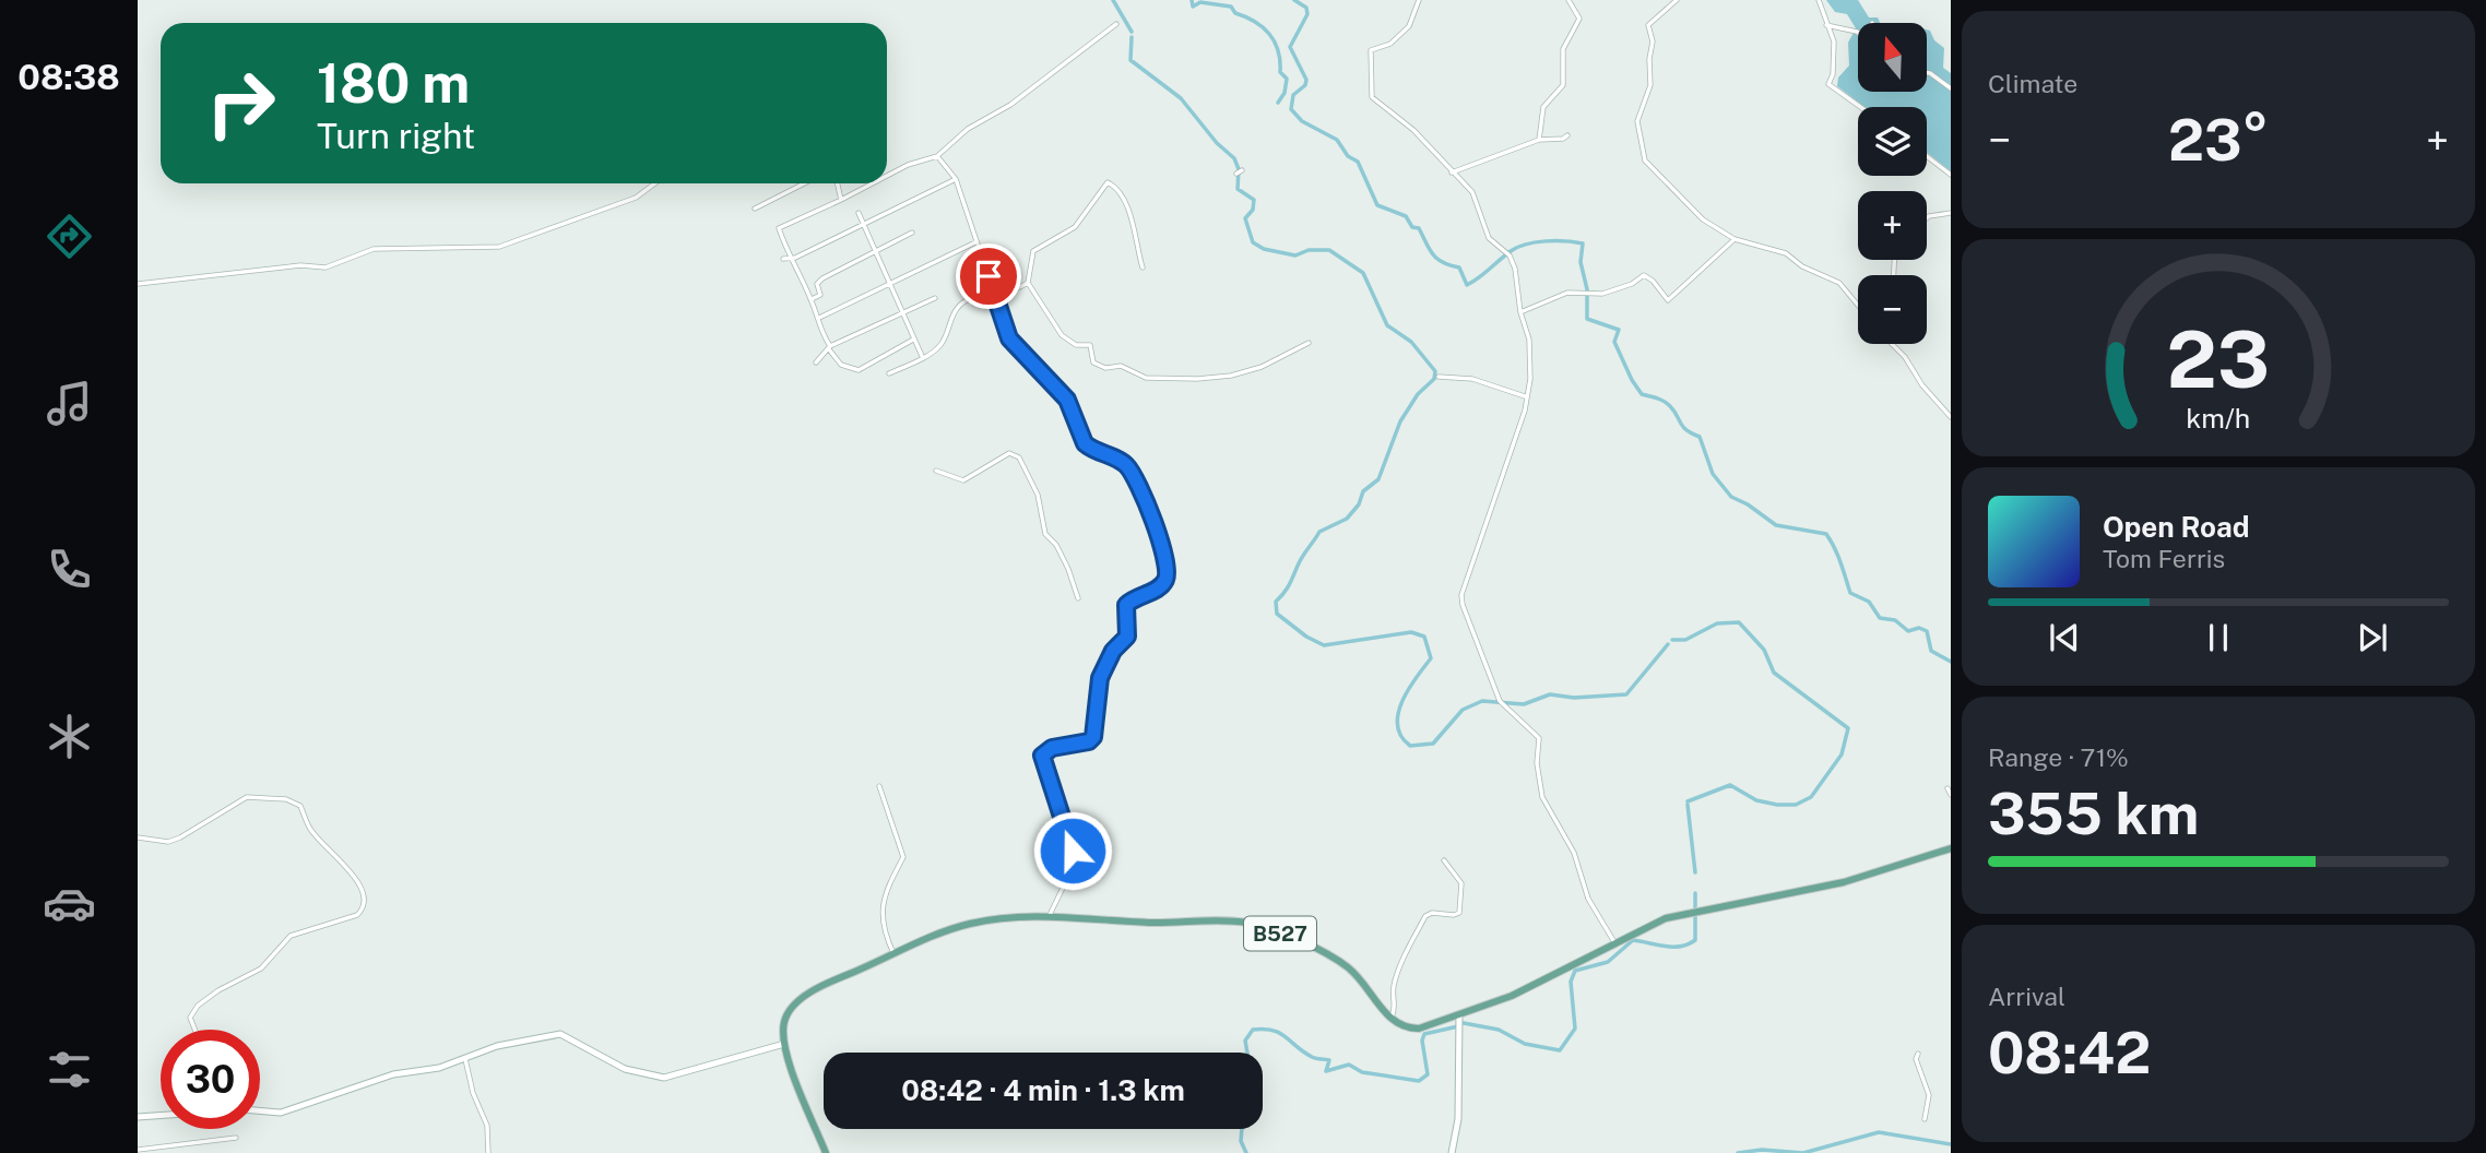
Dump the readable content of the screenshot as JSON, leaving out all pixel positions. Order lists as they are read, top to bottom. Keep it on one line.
{"streets":{"main road":["B527"]},"north":"top","page":{"tabs":"08:38","tile":["Climate",["Range · 71%","355 km"],["Arrival","08:42"]],"map_buttons":["+","−"],"turn":["180 m","Turn right"],"heat":["−","23°","+"],"song":["Open Road","Tom Ferris"],"limit":"30","trip":"08:42 · 4 min · 1.3 km","gauge":["23","km/h"]}}
